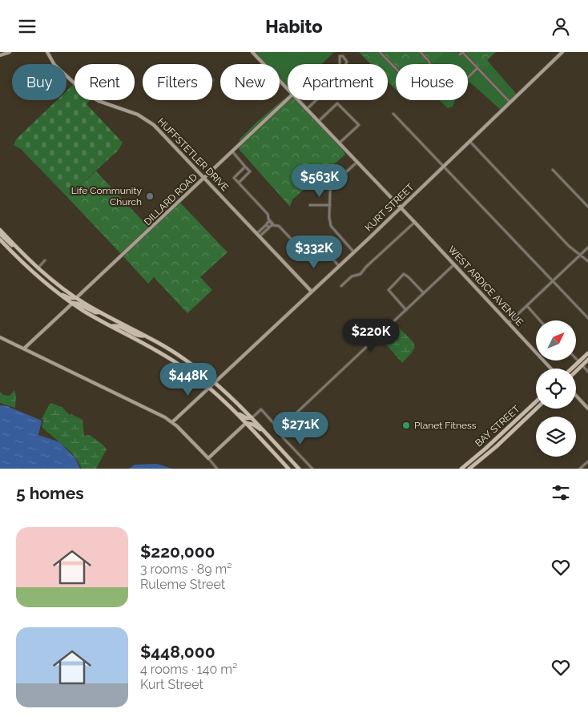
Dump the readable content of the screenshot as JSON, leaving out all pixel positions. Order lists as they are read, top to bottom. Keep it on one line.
{"streets":{"main road":["BAY STREET"],"street":["HUFFSTETLER DRIVE","DILLARD ROAD","KURT STREET","WEST ARDICE AVENUE"]},"crossings":[["HUFFSTETLER DRIVE","DILLARD ROAD"],["HUFFSTETLER DRIVE","KURT STREET"],["KURT STREET","WEST ARDICE AVENUE"]],"places":["Life Community Church","Planet Fitness"],"north":"top right","page":{"header":"Habito","chip":["Buy","Rent","Filters","New","Apartment","House"],"price":["$563K","$332K","$220K","$448K","$271K"],"heading":"5 homes","list":[{"name":"$220,000","note":"3 rooms · 89 m² · Ruleme Street"},{"name":"$448,000","note":"4 rooms · 140 m² · Kurt Street"}]}}
